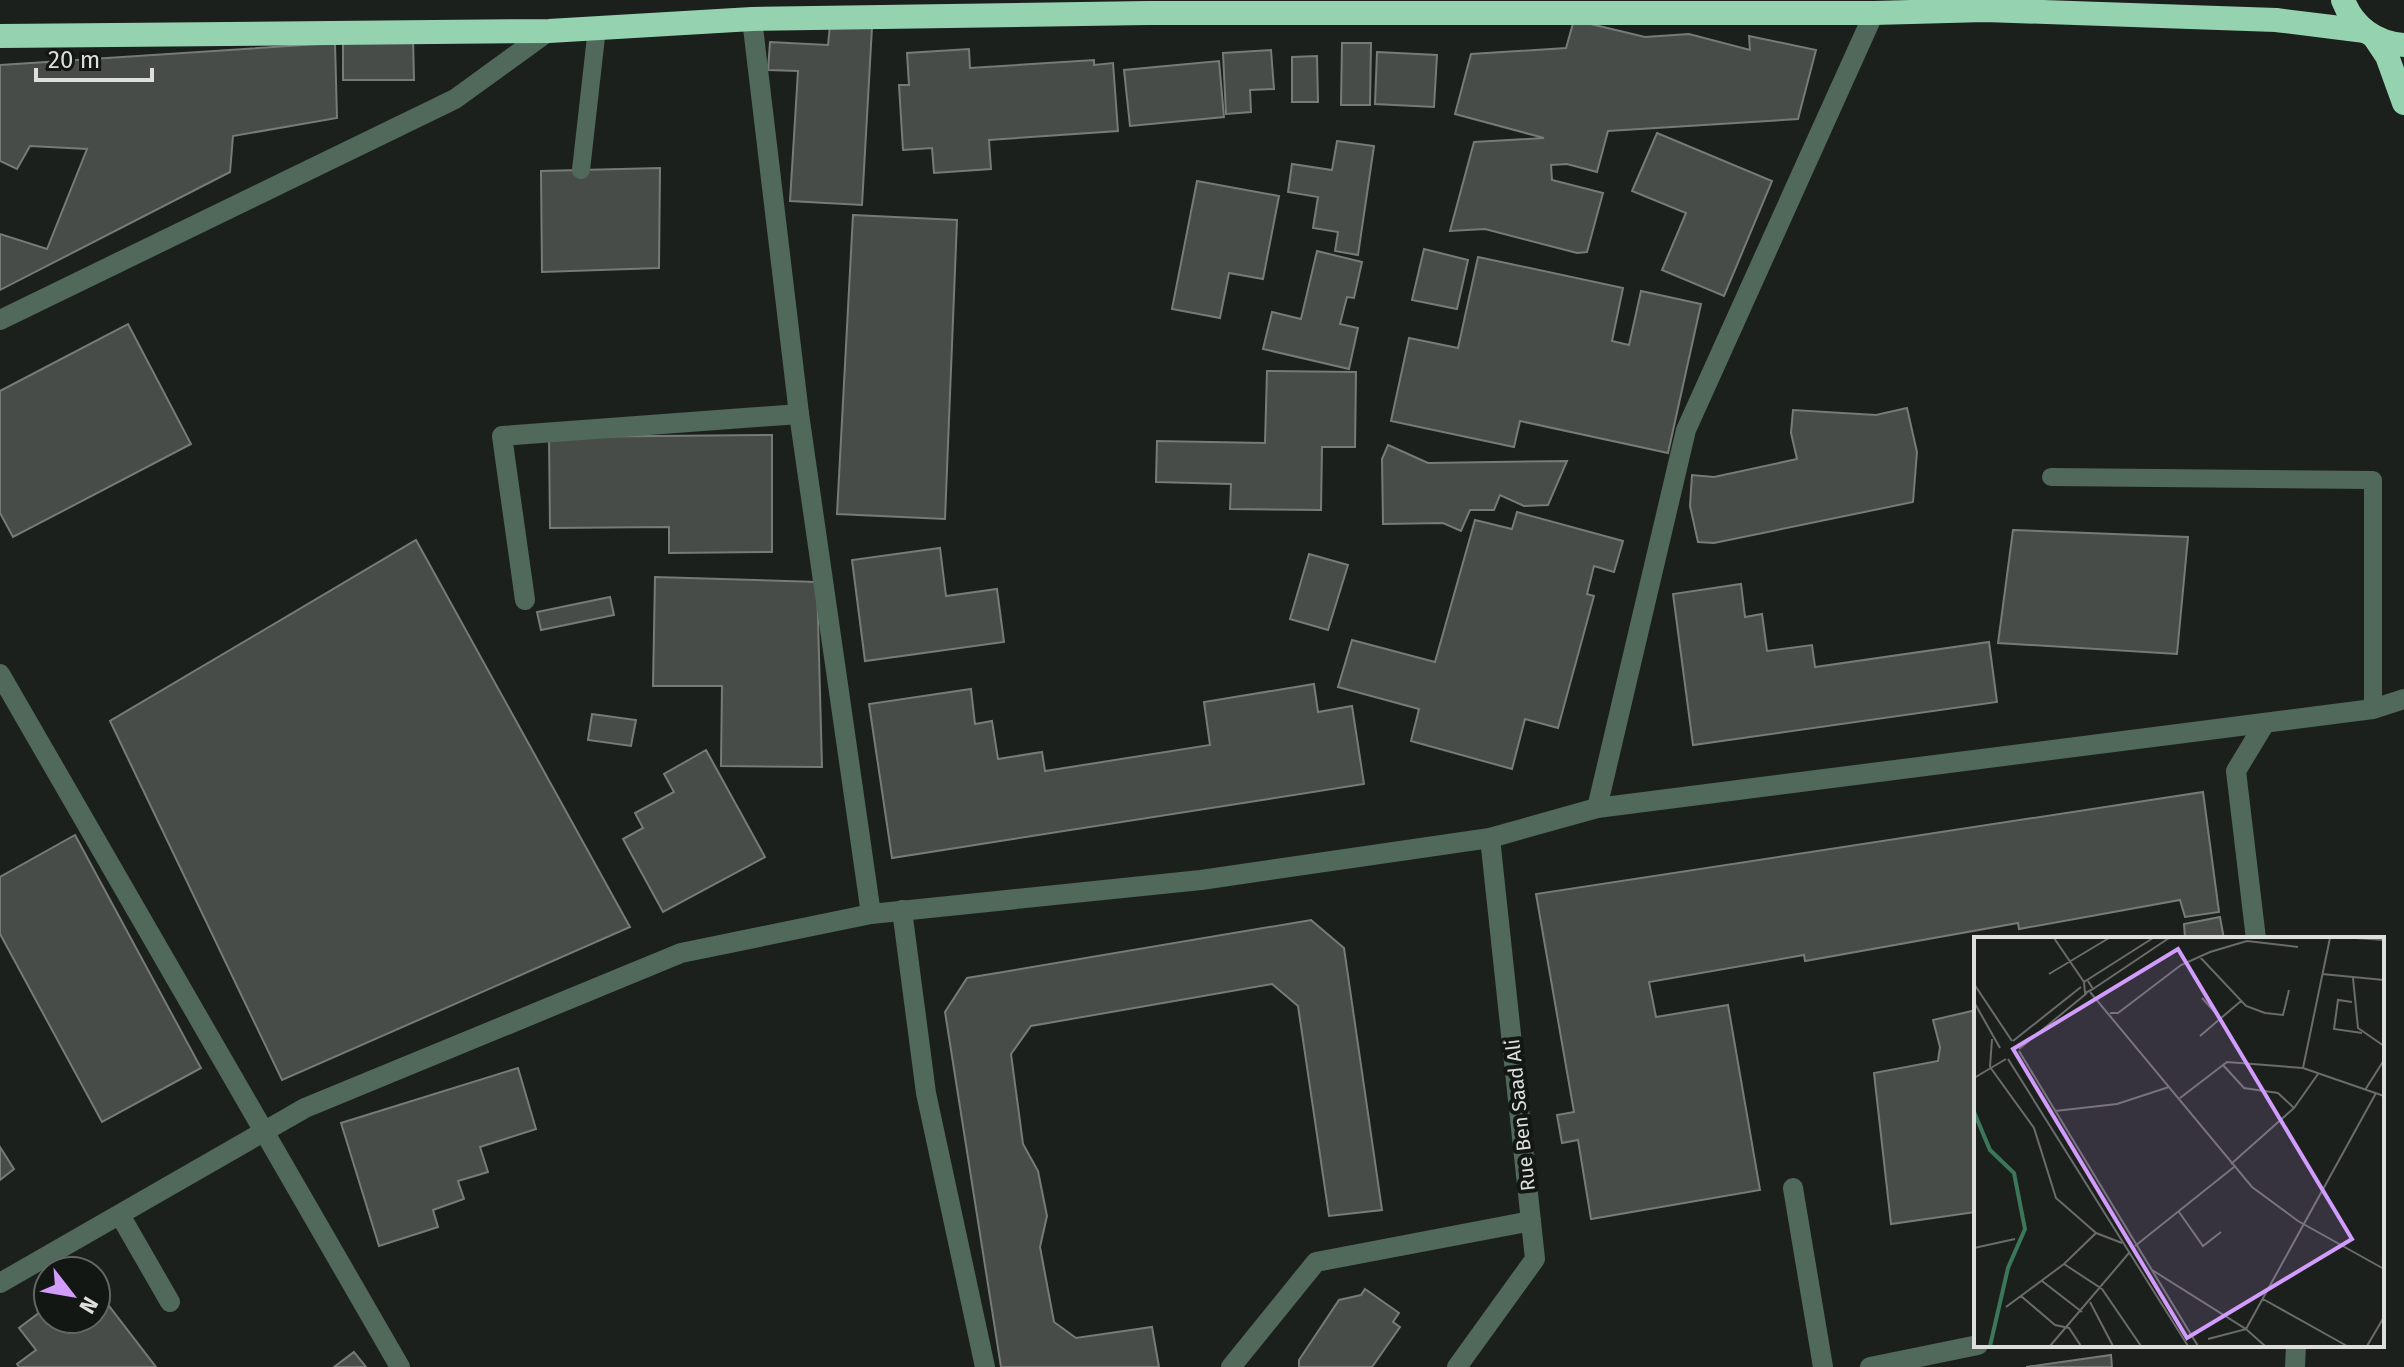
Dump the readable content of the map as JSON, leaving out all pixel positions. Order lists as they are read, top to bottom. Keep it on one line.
{"streets":{"street":["Rue Ben Saad Ali"]},"scale_bar":"20 m","north":"bottom right"}
